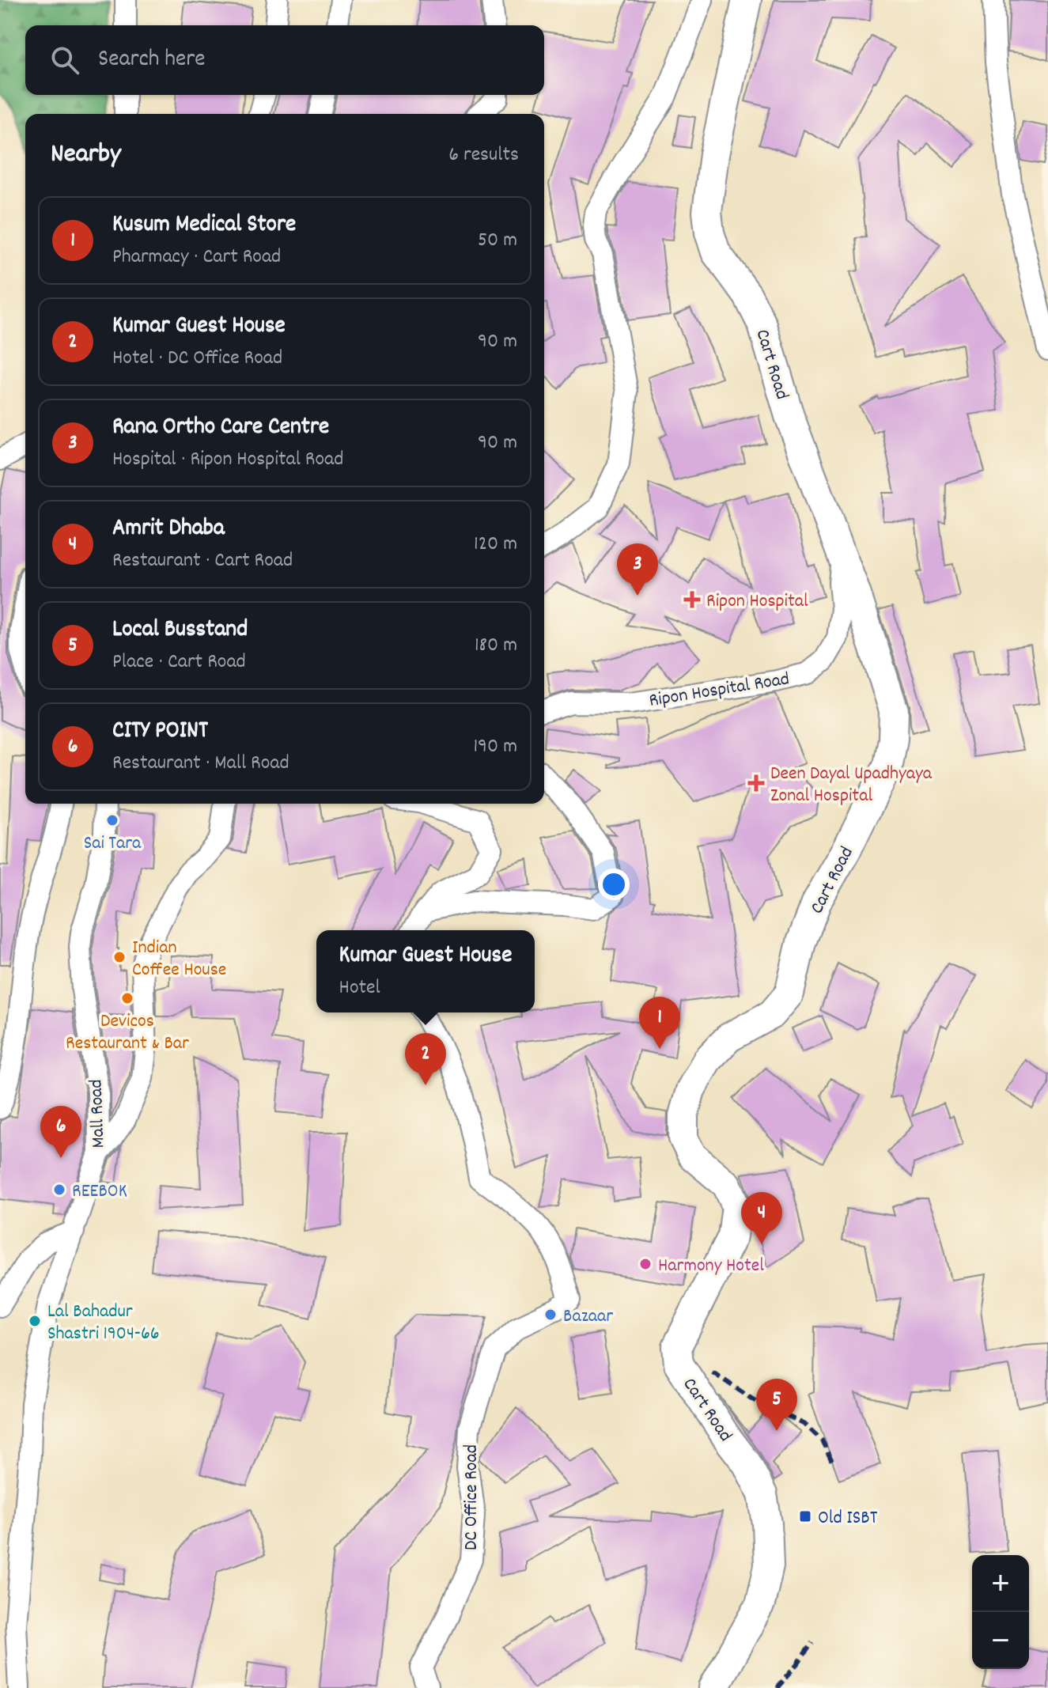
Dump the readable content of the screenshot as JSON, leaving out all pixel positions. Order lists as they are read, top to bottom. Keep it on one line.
{"streets":{"main road":["Cart Road"],"street":["Ripon Hospital Road","Mall Road","DC Office Road"]},"crossings":[["Cart Road","Ripon Hospital Road"]],"places":{"health":["Ripon Hospital","Deen Dayal Upadhyaya Zonal Hospital"],"other":["Sai Tara","Indian Coffee House","Devicos Restaurant & Bar","REEBOK","Harmony Hotel","Bazaar","Lal Bahadur Shastri 1904-66"],"transit":["Old ISBT"]},"page":{"search":"Search here","heading":["Nearby","6 results"],"list":[{"mark":"1","name":"Kusum Medical Store","note":"Pharmacy · Cart Road","value":"50 m"},{"mark":"2","name":"Kumar Guest House","note":"Hotel · DC Office Road","value":"90 m"},{"mark":"3","name":"Rana Ortho Care Centre","note":"Hospital · Ripon Hospital Road","value":"90 m"},{"mark":"4","name":"Amrit Dhaba","note":"Restaurant · Cart Road","value":"120 m"},{"mark":"5","name":"Local Busstand","note":"Place · Cart Road","value":"180 m"},{"mark":"6","name":"CITY POINT","note":"Restaurant · Mall Road","value":"190 m"}],"pins":["3","1","2","6","4","5"],"popup":["Kumar Guest House","Hotel"],"map_buttons":["+","−"]}}
